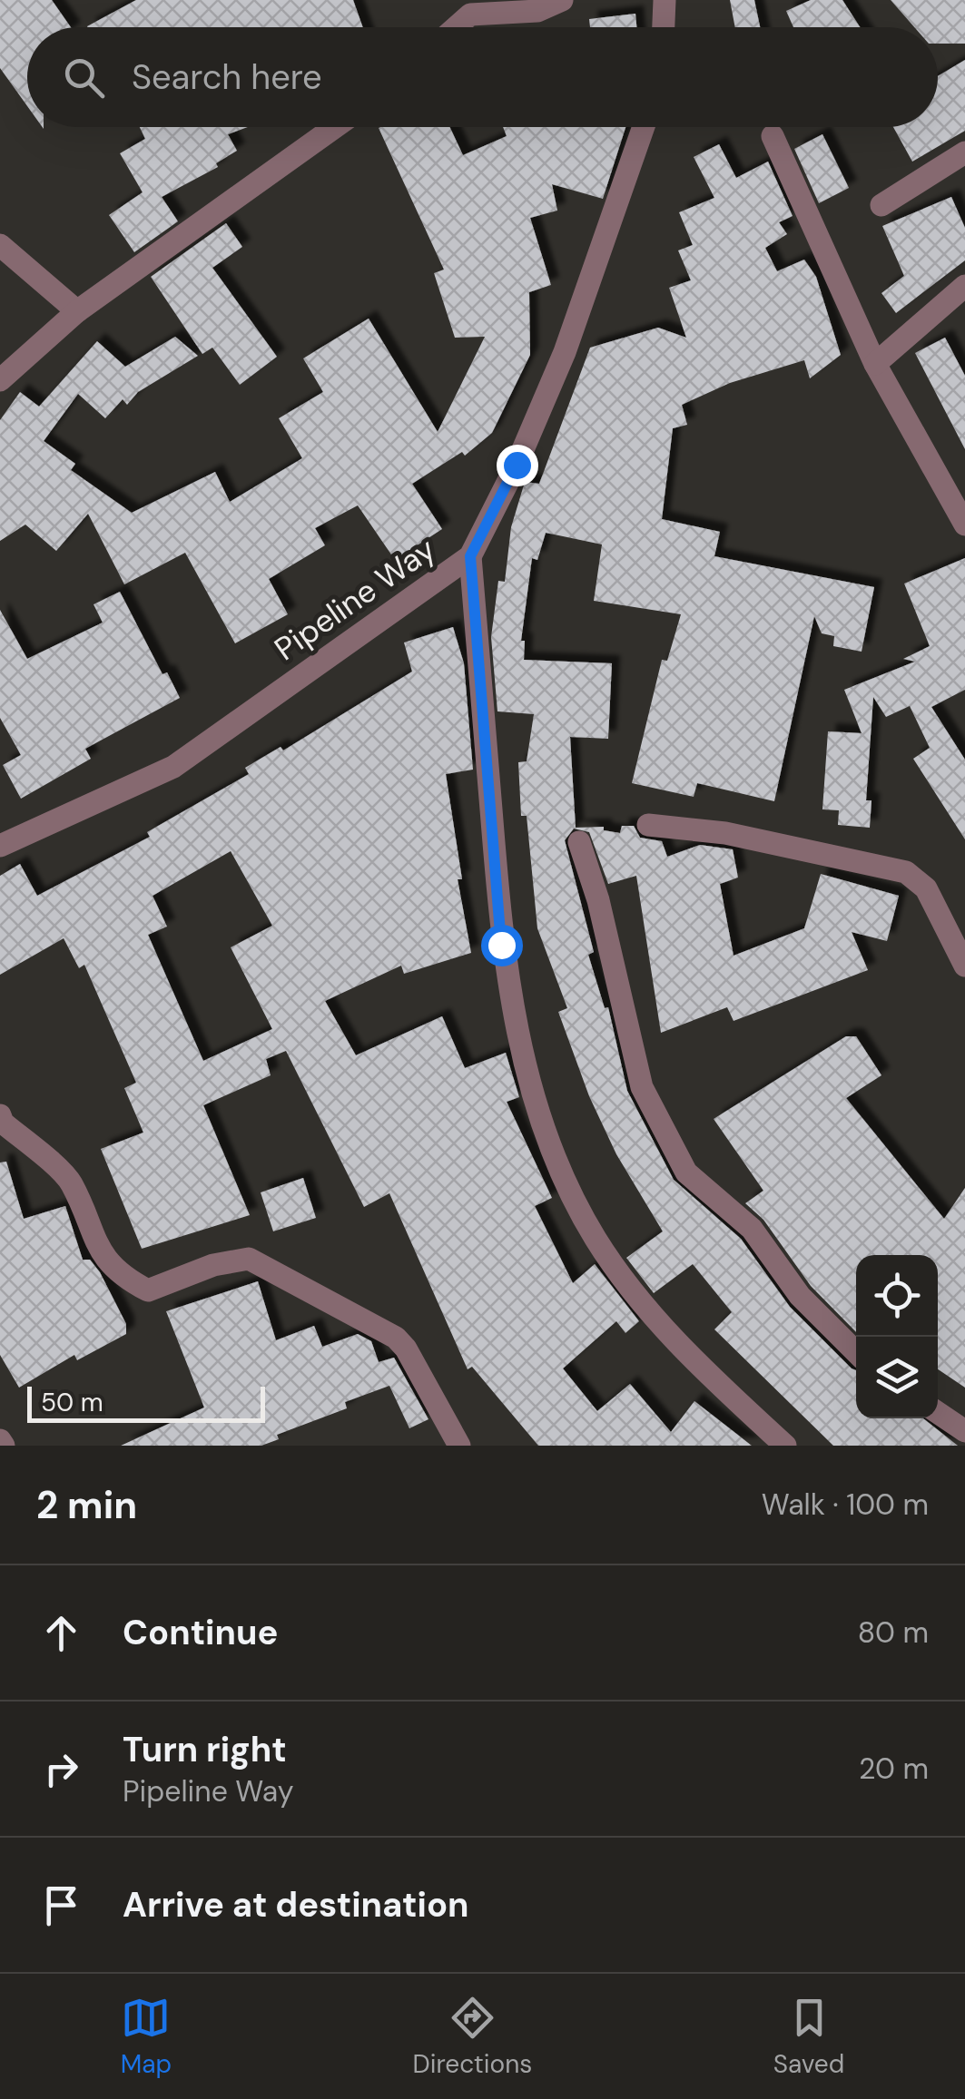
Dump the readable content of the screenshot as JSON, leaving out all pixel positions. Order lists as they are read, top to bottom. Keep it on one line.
{"streets":{"street":["Pipeline Way"]},"scale_bar":"50 m","page":{"search":"Search here","scale":"50 m","heading":["2 min","Walk · 100 m"],"list":[["Continue","80 m"],["Turn right","Pipeline Way","20 m"],"Arrive at destination"],"nav":["Map","Directions","Saved"]}}
